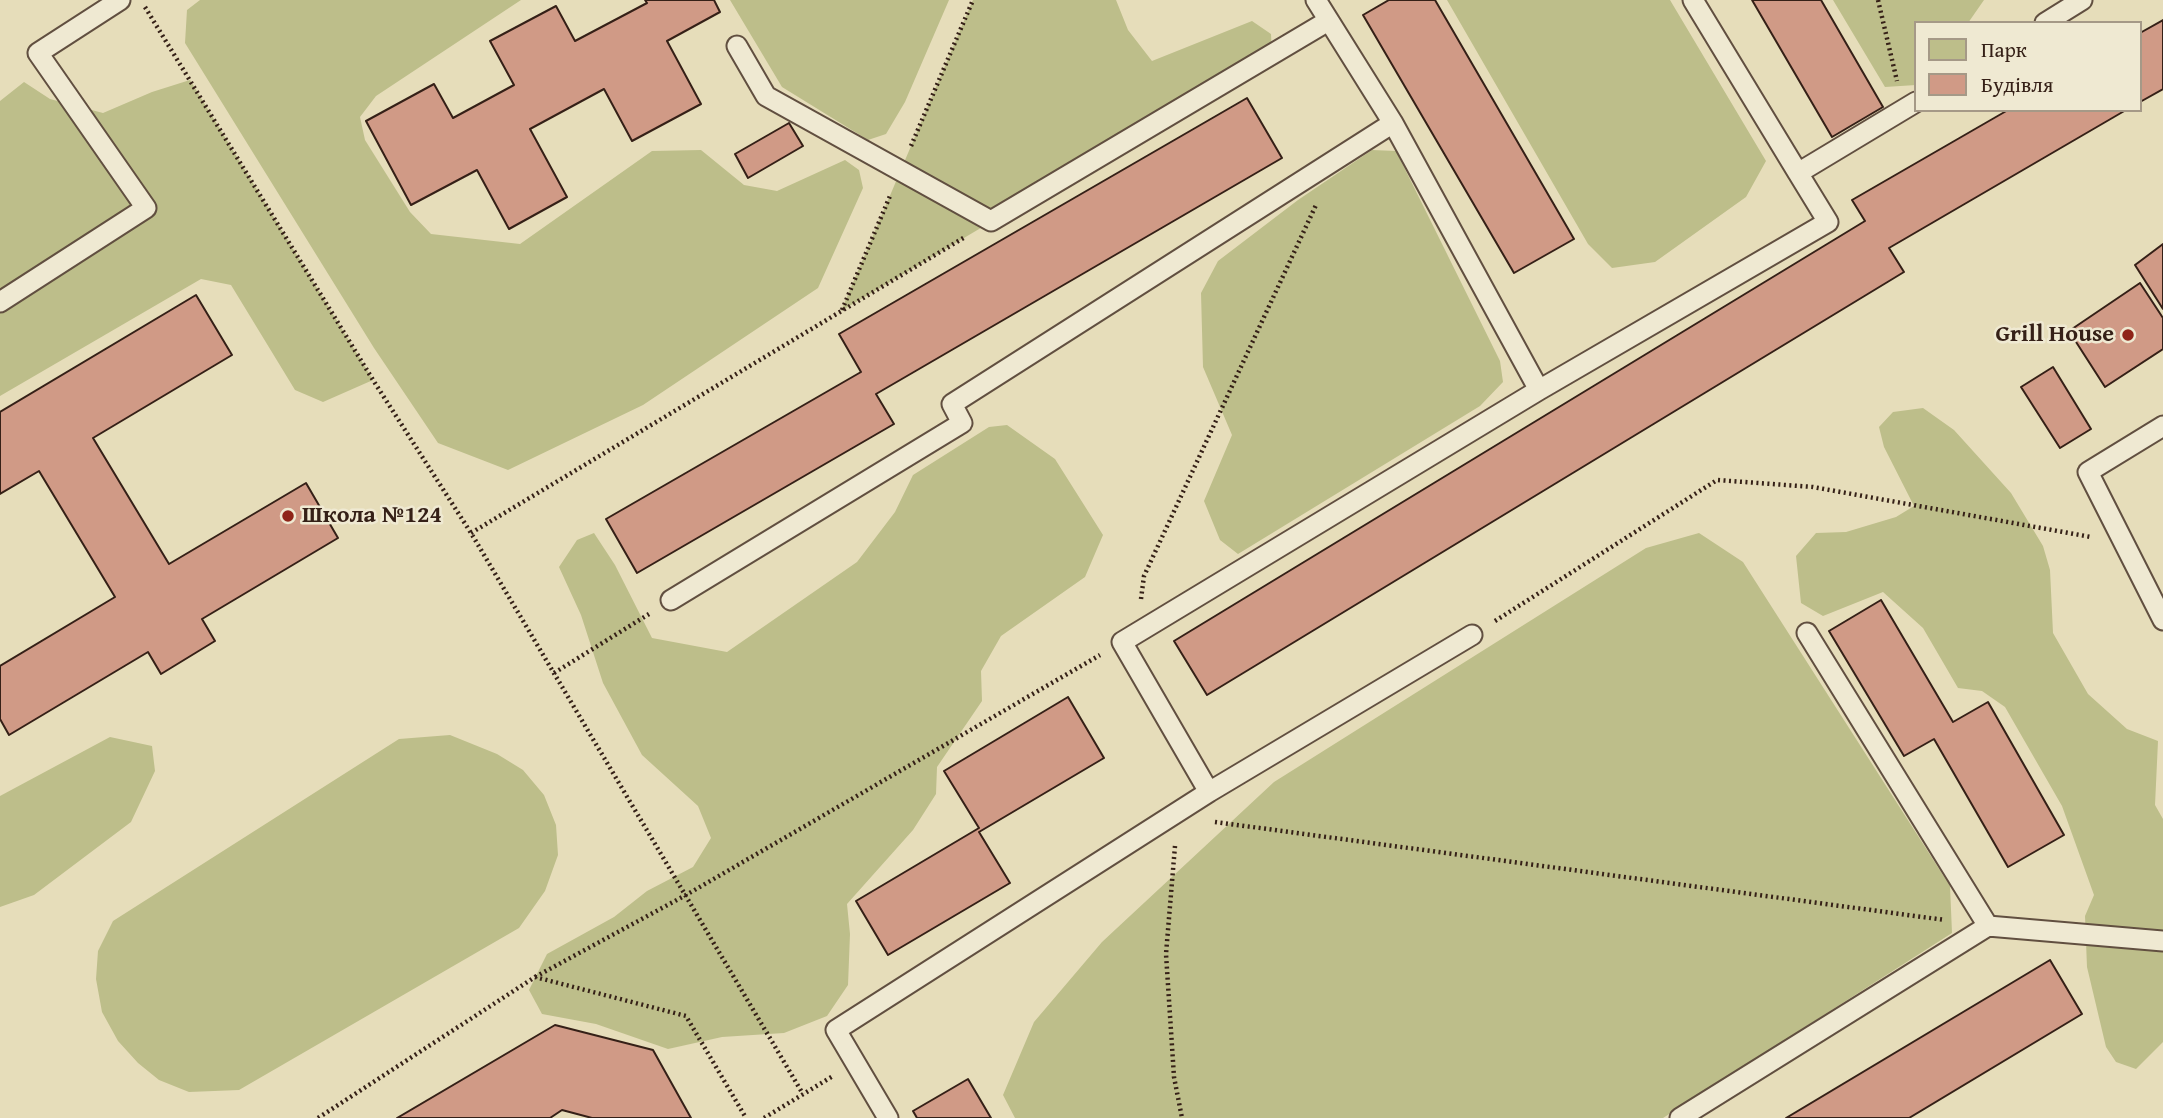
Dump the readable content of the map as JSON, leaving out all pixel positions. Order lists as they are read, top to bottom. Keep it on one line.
{"places":["Grill House","Школа №124"],"legend":["Парк","Будівля"]}
